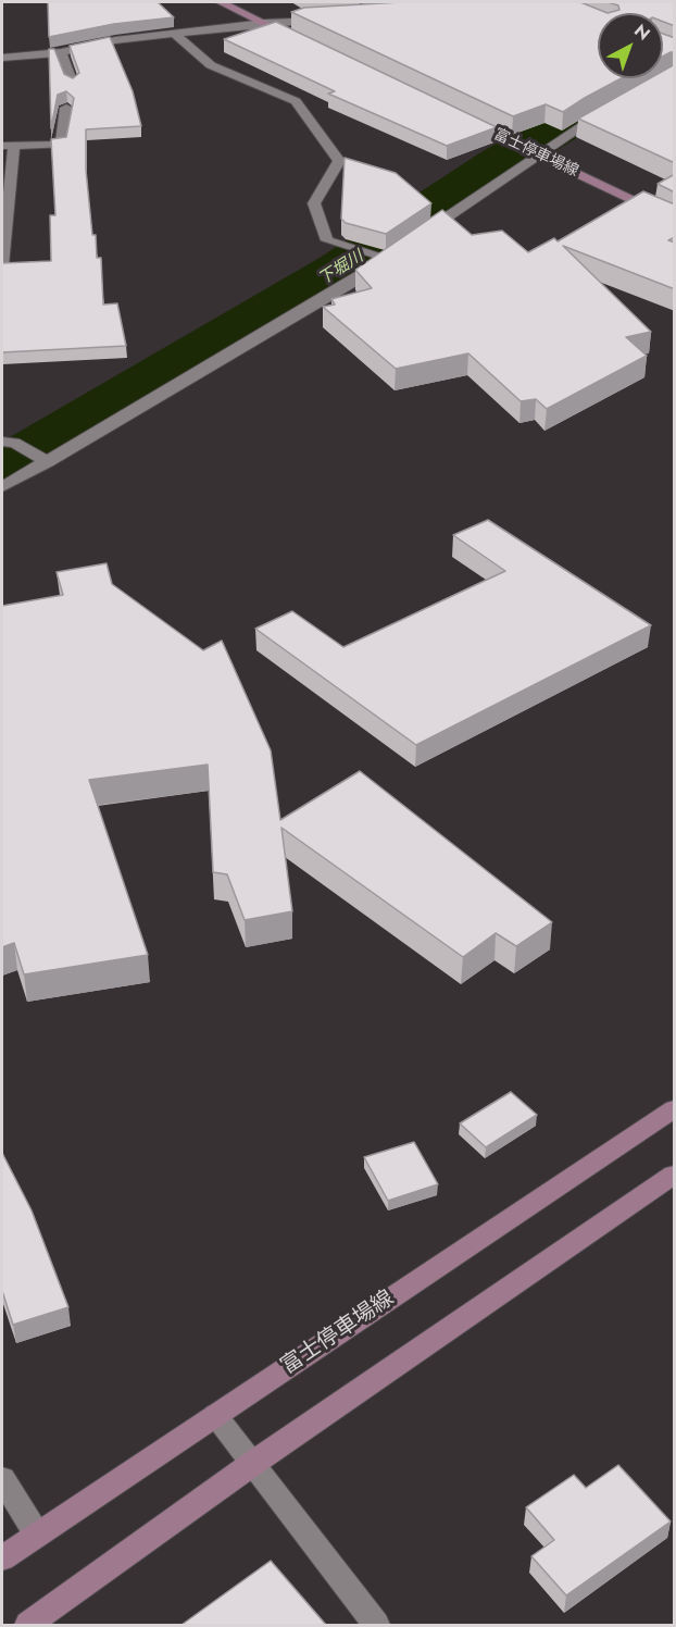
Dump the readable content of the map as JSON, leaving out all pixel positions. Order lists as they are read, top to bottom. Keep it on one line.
{"streets":{"main road":["富士停車場線"]},"water":["下堀川"],"north":"top right"}
